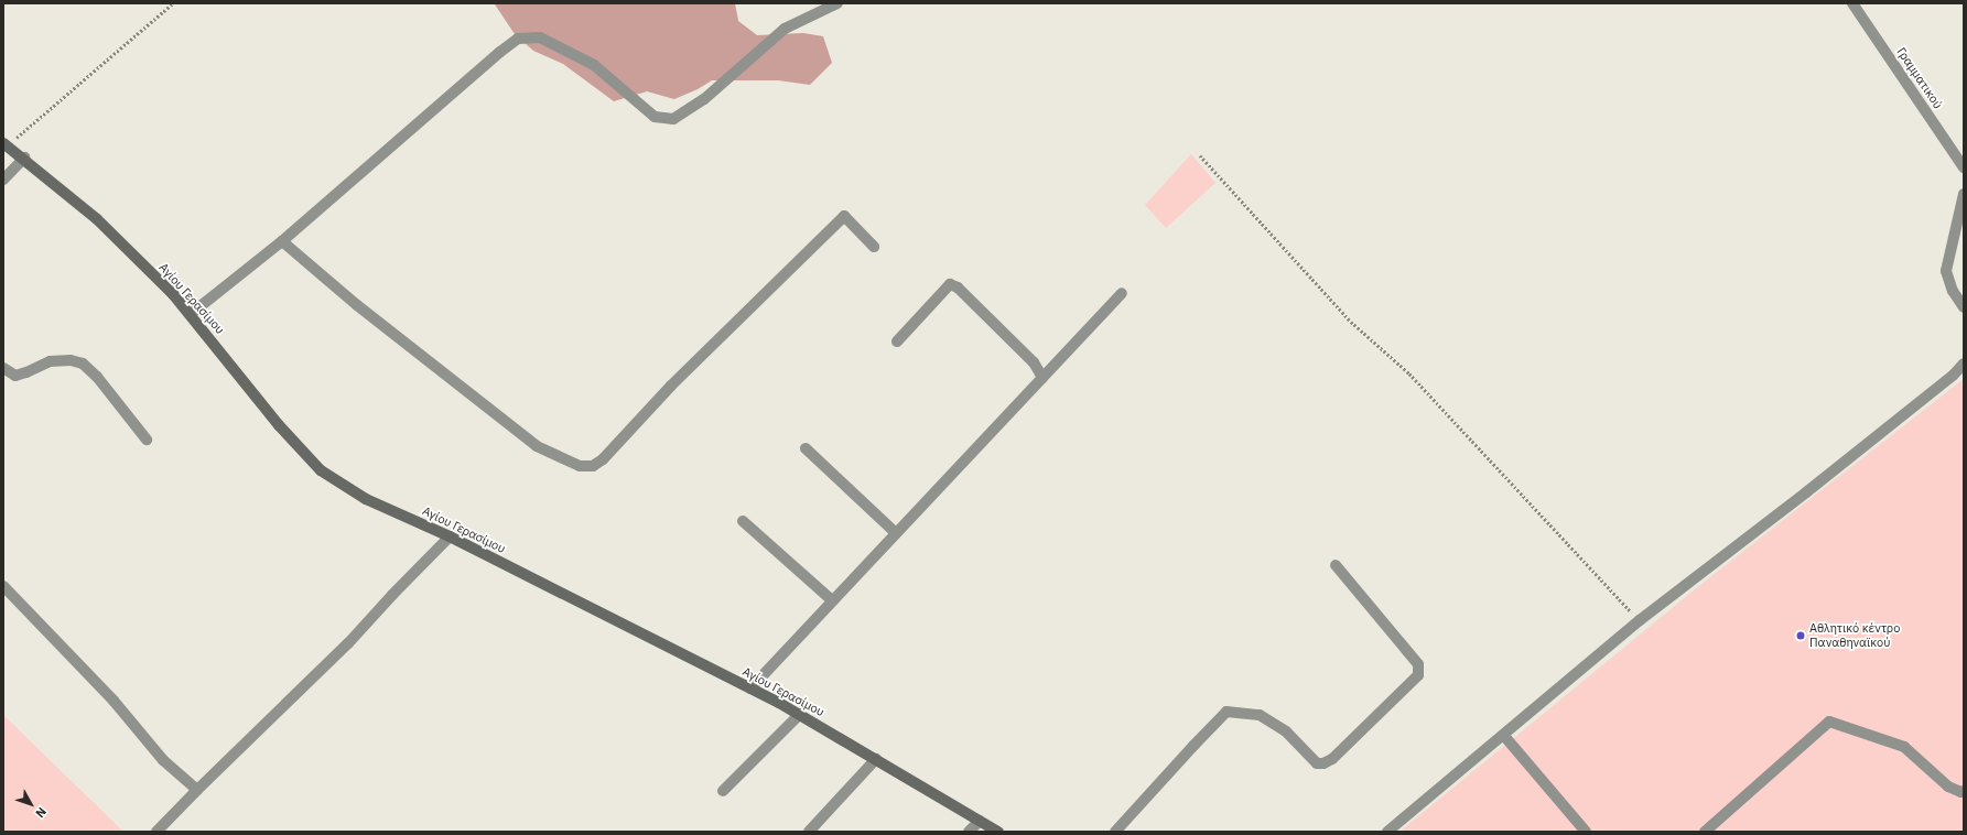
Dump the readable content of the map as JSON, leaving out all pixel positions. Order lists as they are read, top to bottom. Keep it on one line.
{"streets":{"street":["Γραμματικού","Αγίου Γερασίμου"]},"places":["Αθλητικό κέντρο Παναθηναϊκού"],"north":"bottom right"}
